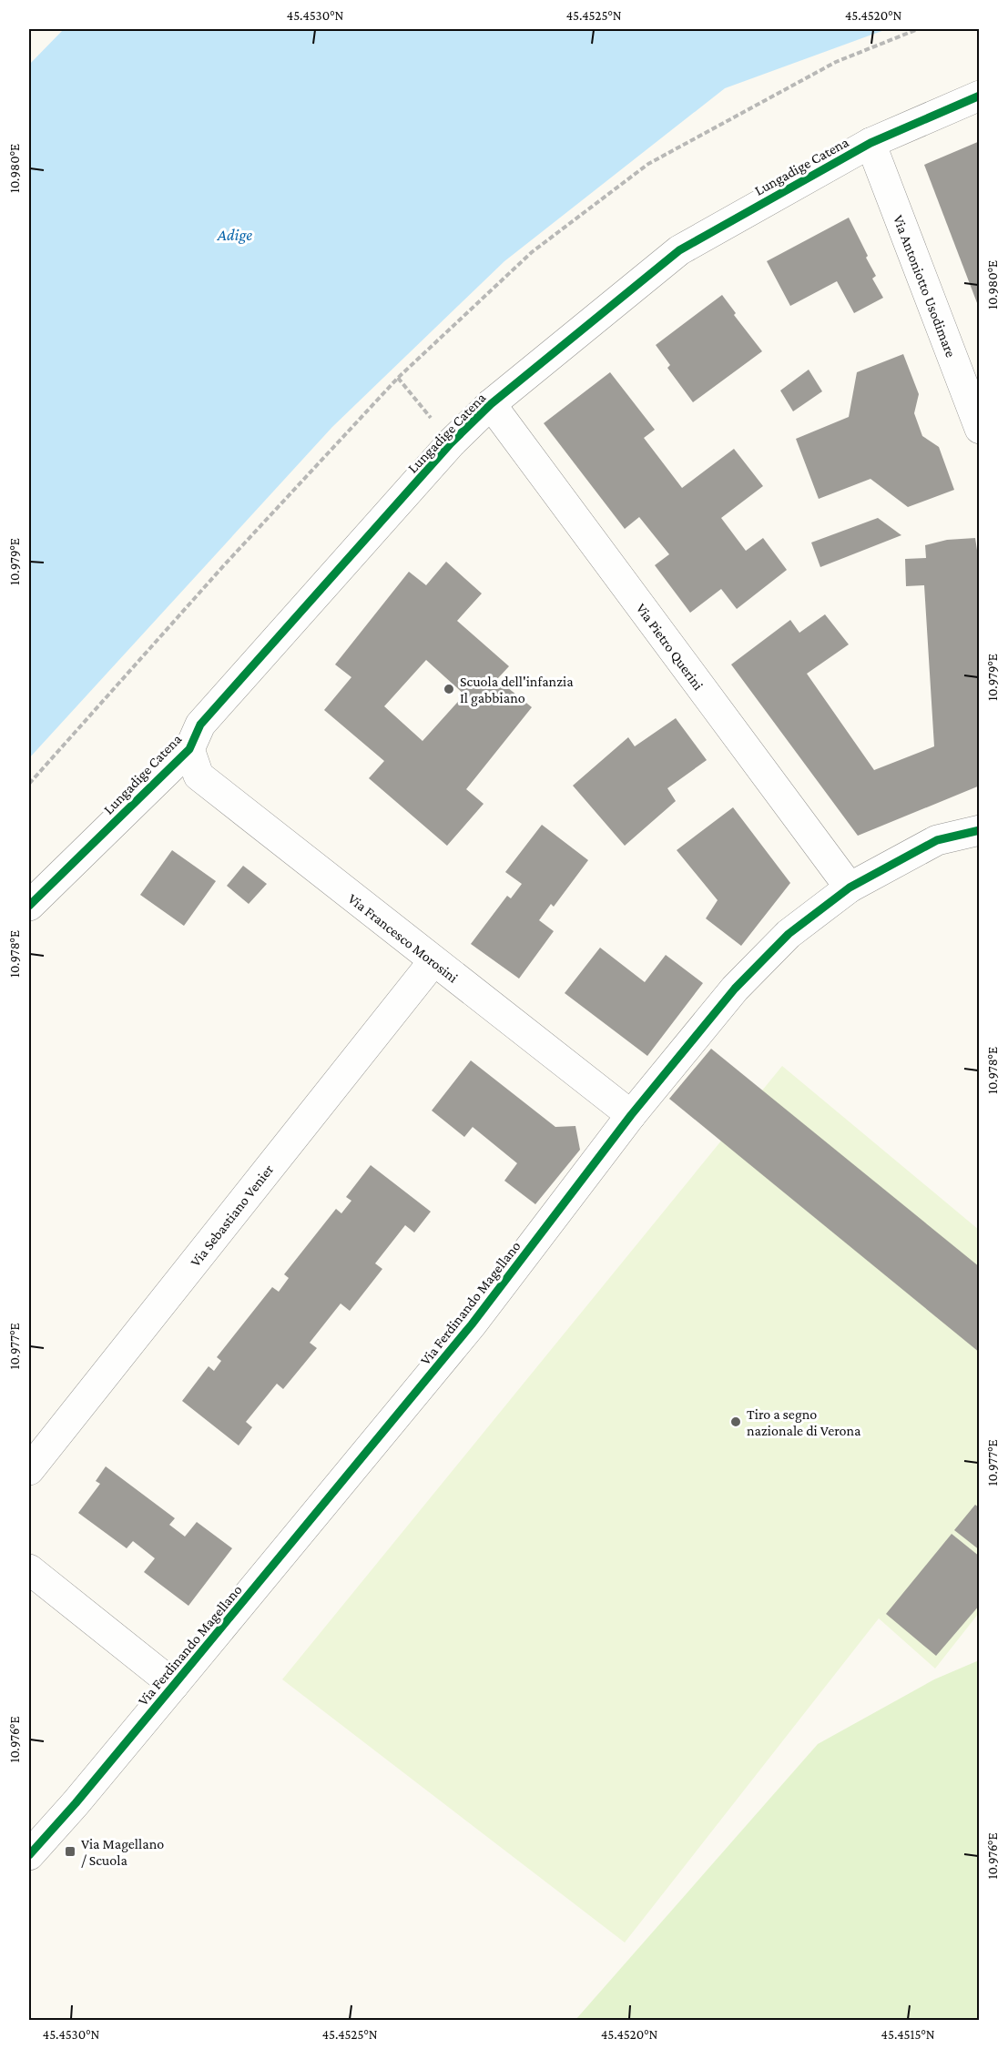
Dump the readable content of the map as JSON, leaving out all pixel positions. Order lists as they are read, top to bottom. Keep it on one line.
{"streets":{"street":["Lungadige Catena","Via Antoniotto Usodimare","Via Pietro Querini","Via Francesco Morosini","Via Sebastiano Venier","Via Ferdinando Magellano"]},"crossings":[["Lungadige Catena","Via Antoniotto Usodimare"],["Lungadige Catena","Via Pietro Querini"],["Lungadige Catena","Via Francesco Morosini"],["Via Pietro Querini","Via Ferdinando Magellano"],["Via Francesco Morosini","Via Sebastiano Venier"],["Via Francesco Morosini","Via Ferdinando Magellano"]],"water":["Adige"],"places":{"other":["Scuola dell'infanzia Il gabbiano","Tiro a segno nazionale di Verona"],"transit":["Via Magellano / Scuola"]},"coordinates":["45.4530°N","45.4525°N","45.4520°N","10.980°E","10.979°E","10.978°E","10.977°E","10.976°E","45.4515°N"]}
